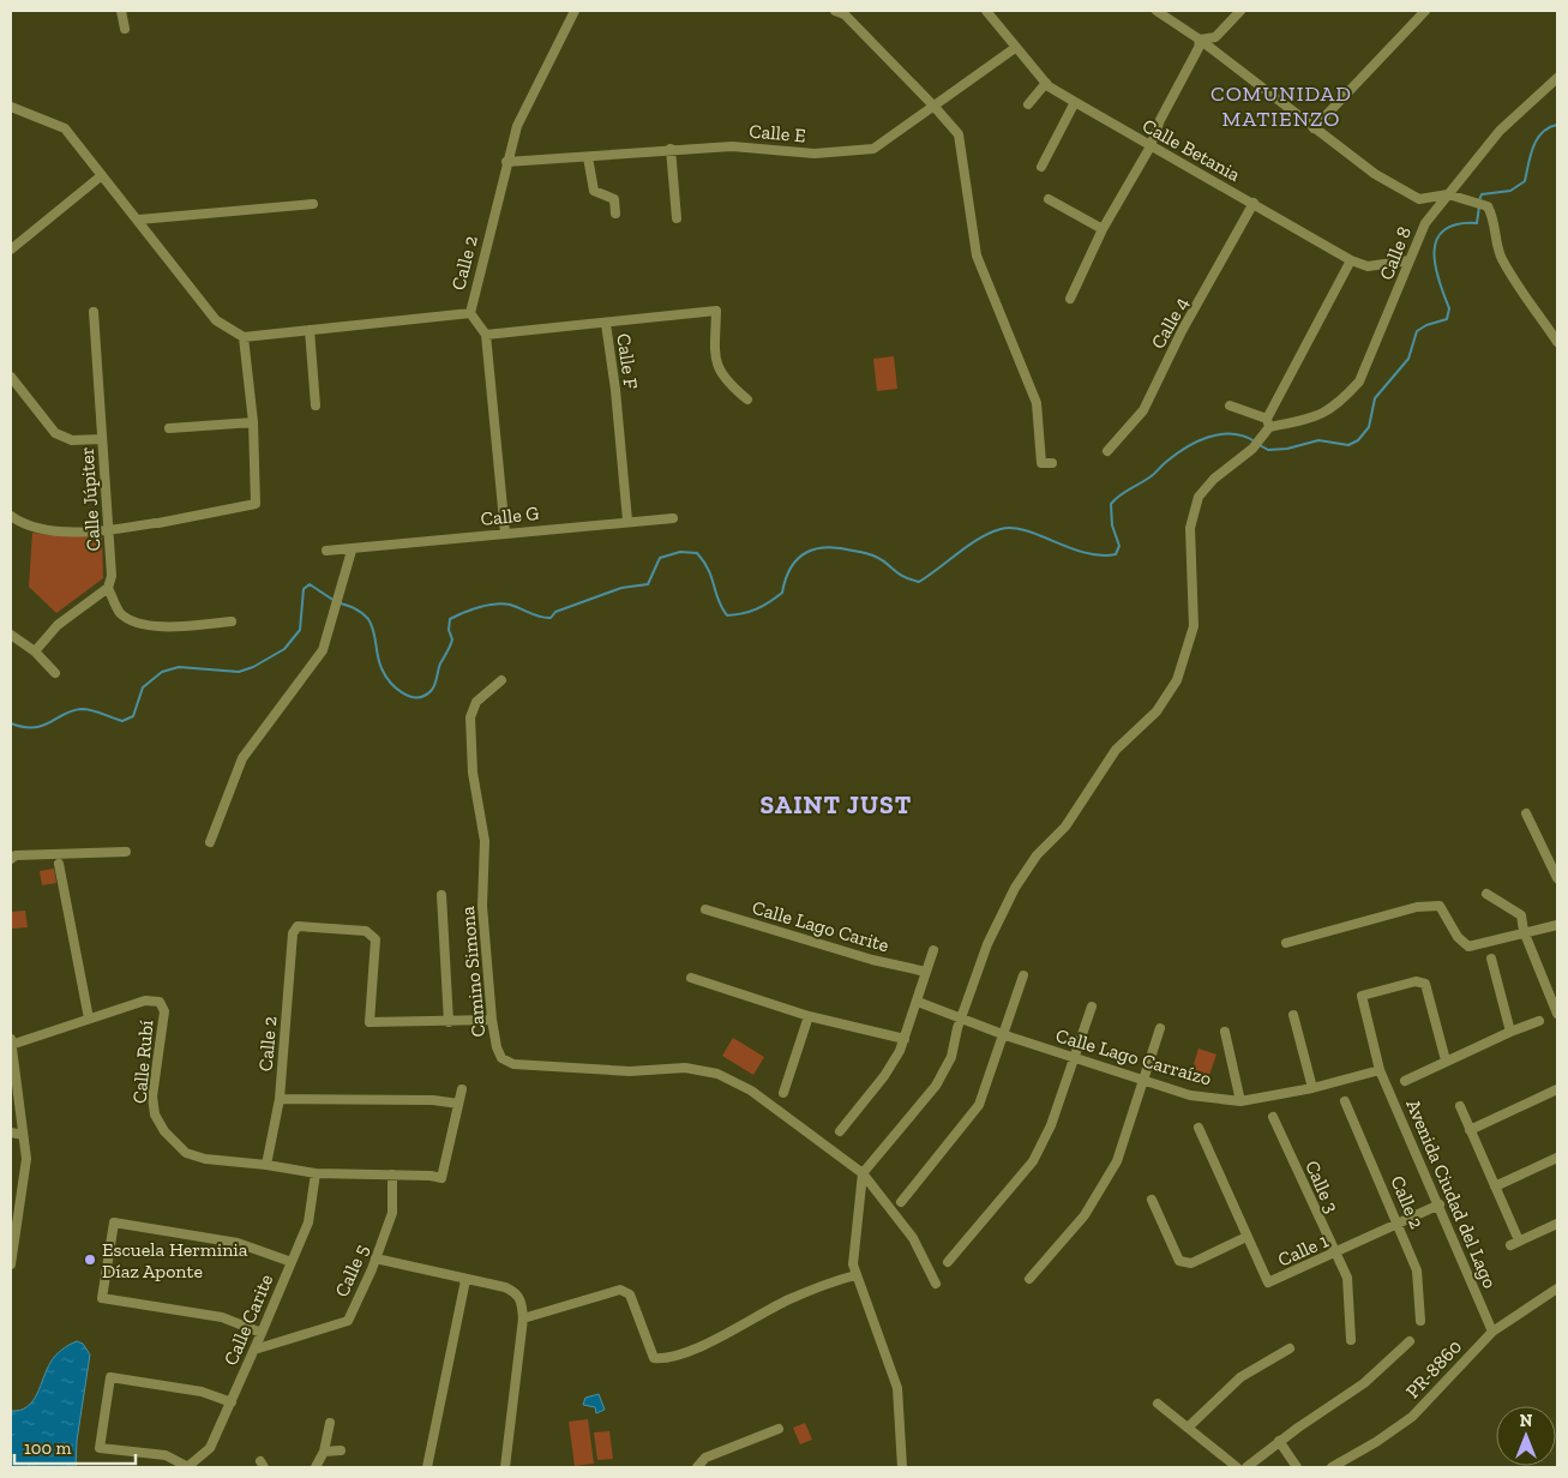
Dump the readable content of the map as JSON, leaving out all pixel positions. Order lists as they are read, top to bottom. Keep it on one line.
{"streets":{"street":["Calle E","Calle Betania","Calle 8","Calle 2","Calle 4","Calle F","Calle Júpiter","Calle G","Calle Lago Carite","Camino Simona","Calle Lago Carraízo","Calle Rubí","Calle 3","Avenida Ciudad del Lago","Calle 1","Calle 5","Calle Carite","PR-8860"]},"crossings":[["Calle E","Calle Betania"],["Calle E","Calle 2"],["Calle Betania","Calle 8"],["Calle Betania","Calle 4"],["Calle 2","Calle Rubí"],["Calle 2","Calle 1"],["Calle F","Calle G"],["Calle Lago Carraízo","Avenida Ciudad del Lago"],["Calle 3","Calle 1"],["Avenida Ciudad del Lago","Calle 1"],["Avenida Ciudad del Lago","PR-8860"],["Calle 5","Calle Carite"]],"districts":["COMUNIDAD MATIENZO","SAINT JUST"],"places":["Escuela Herminia Díaz Aponte"],"scale_bar":"100 m","north":"top"}
